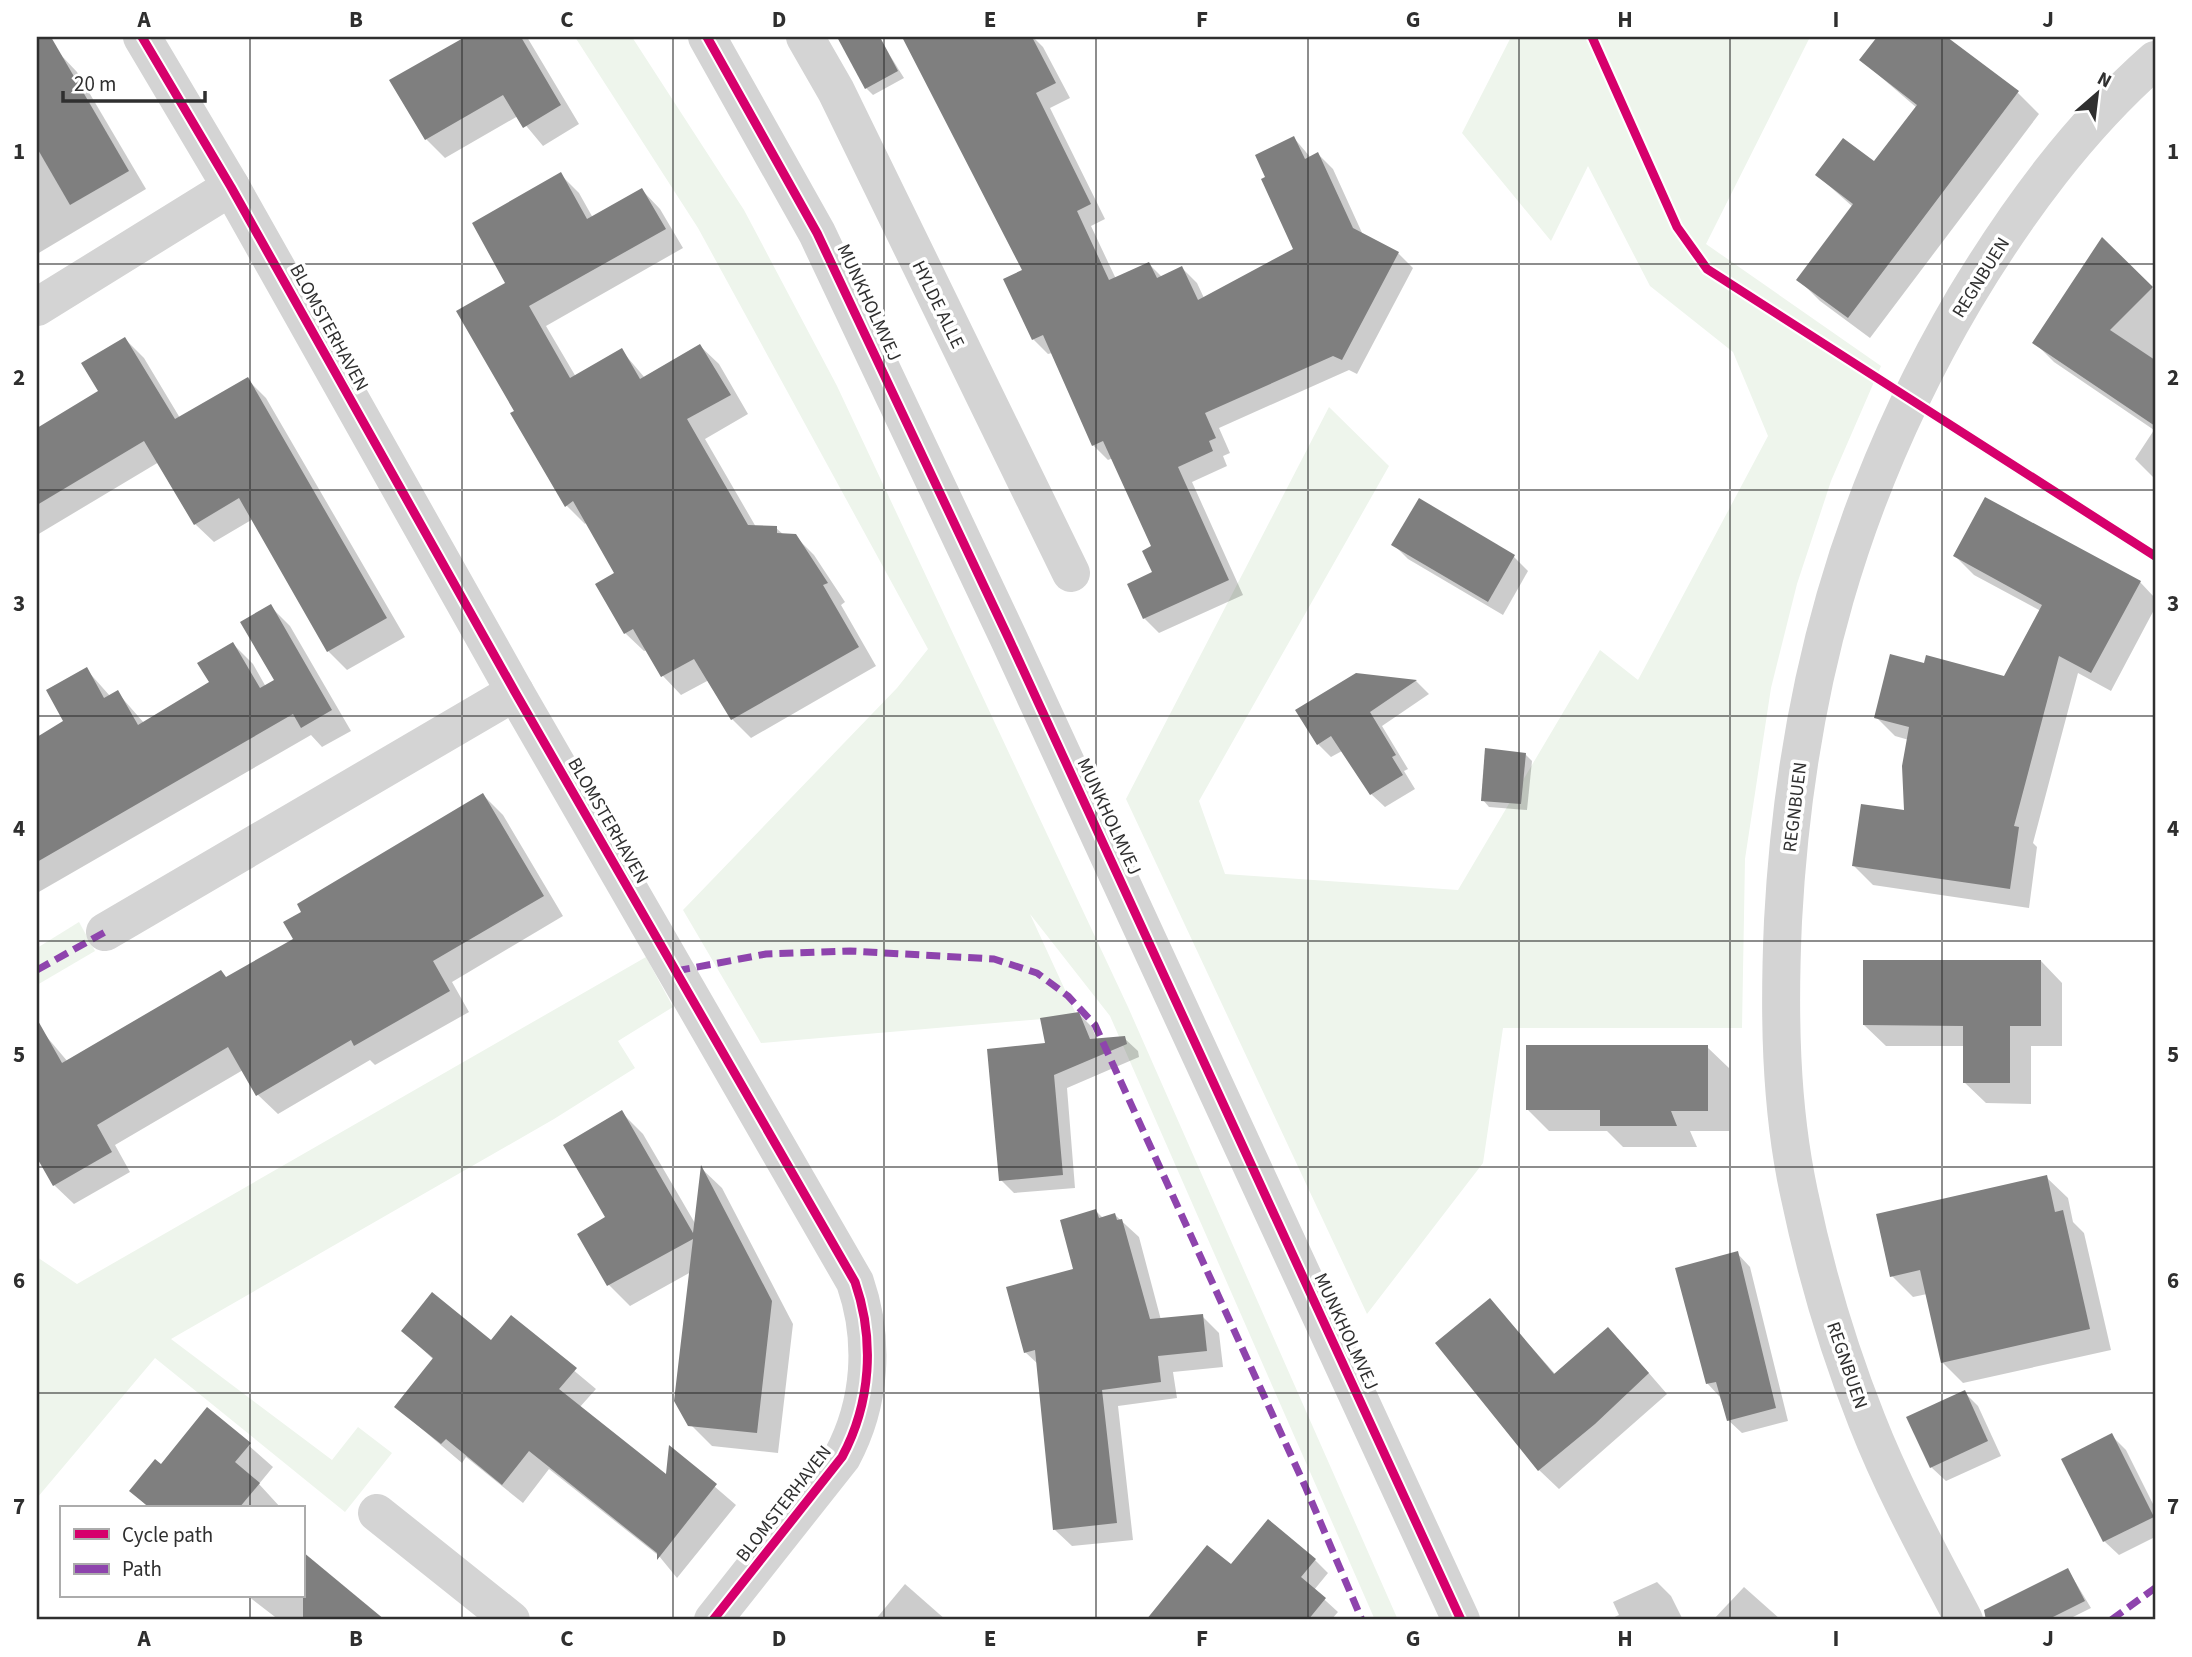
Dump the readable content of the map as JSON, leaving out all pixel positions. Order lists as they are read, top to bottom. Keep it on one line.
{"streets":{"street":["REGNBUEN","MUNKHOLMVEJ","HYLDE ALLE","BLOMSTERHAVEN"]},"legend":["Cycle path","Path"],"scale_bar":"20 m","north":"top right","grid":{"columns":["A","B","C","D","E","F","G","H","I","J"],"rows":["1","2","3","4","5","6","7"]}}
